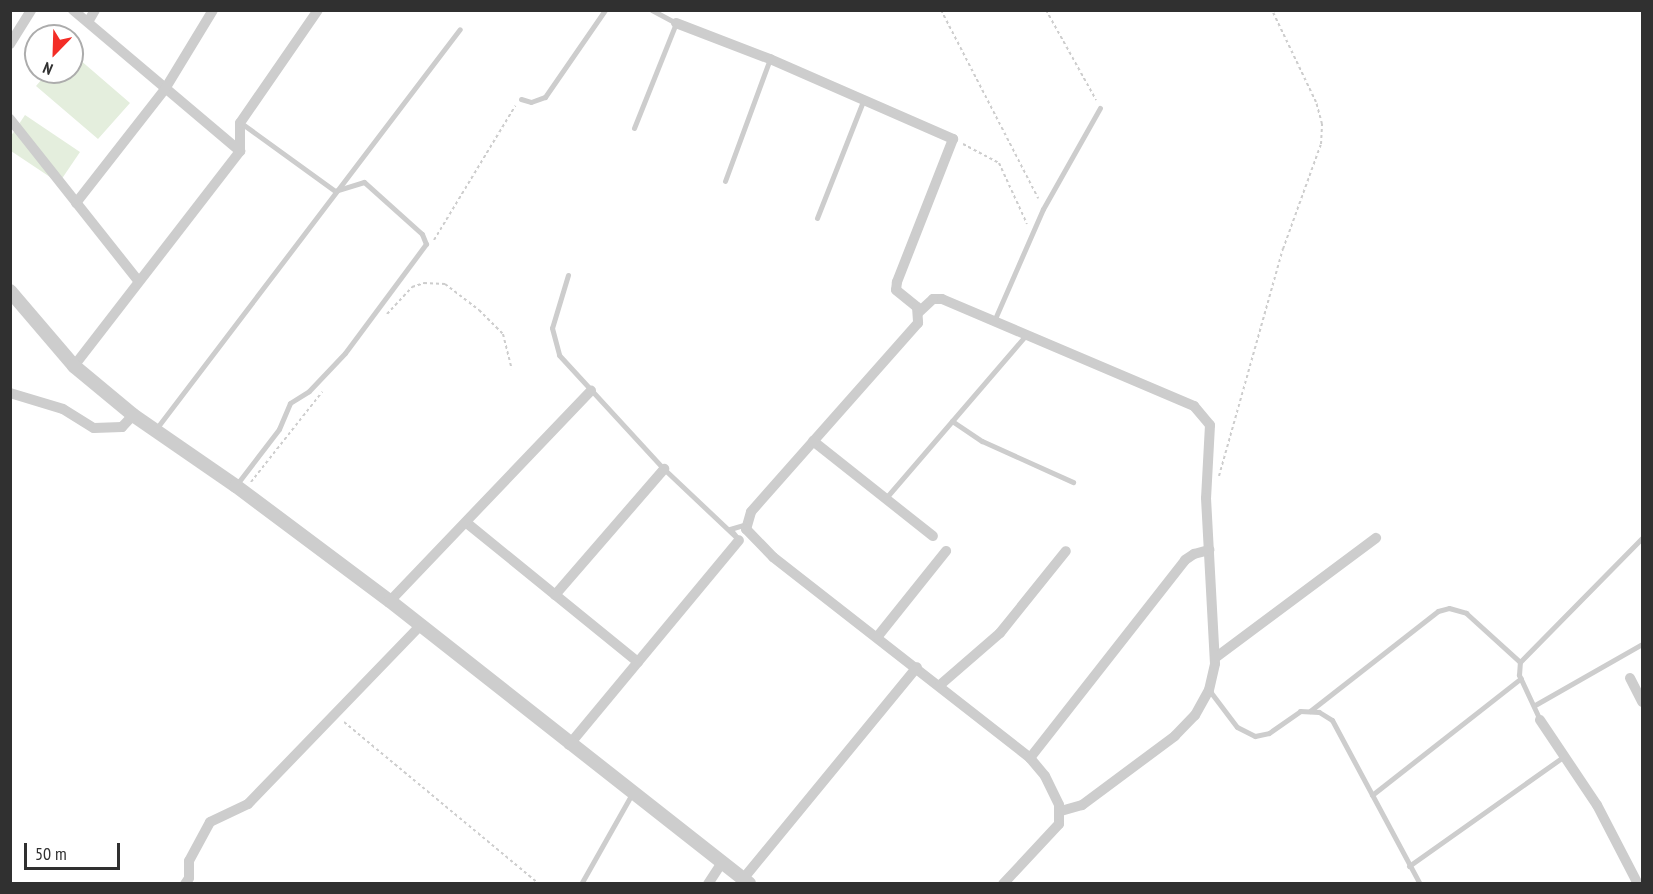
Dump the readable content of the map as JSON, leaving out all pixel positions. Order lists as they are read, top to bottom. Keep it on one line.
{"scale_bar":"50 m","north":"bottom left"}
